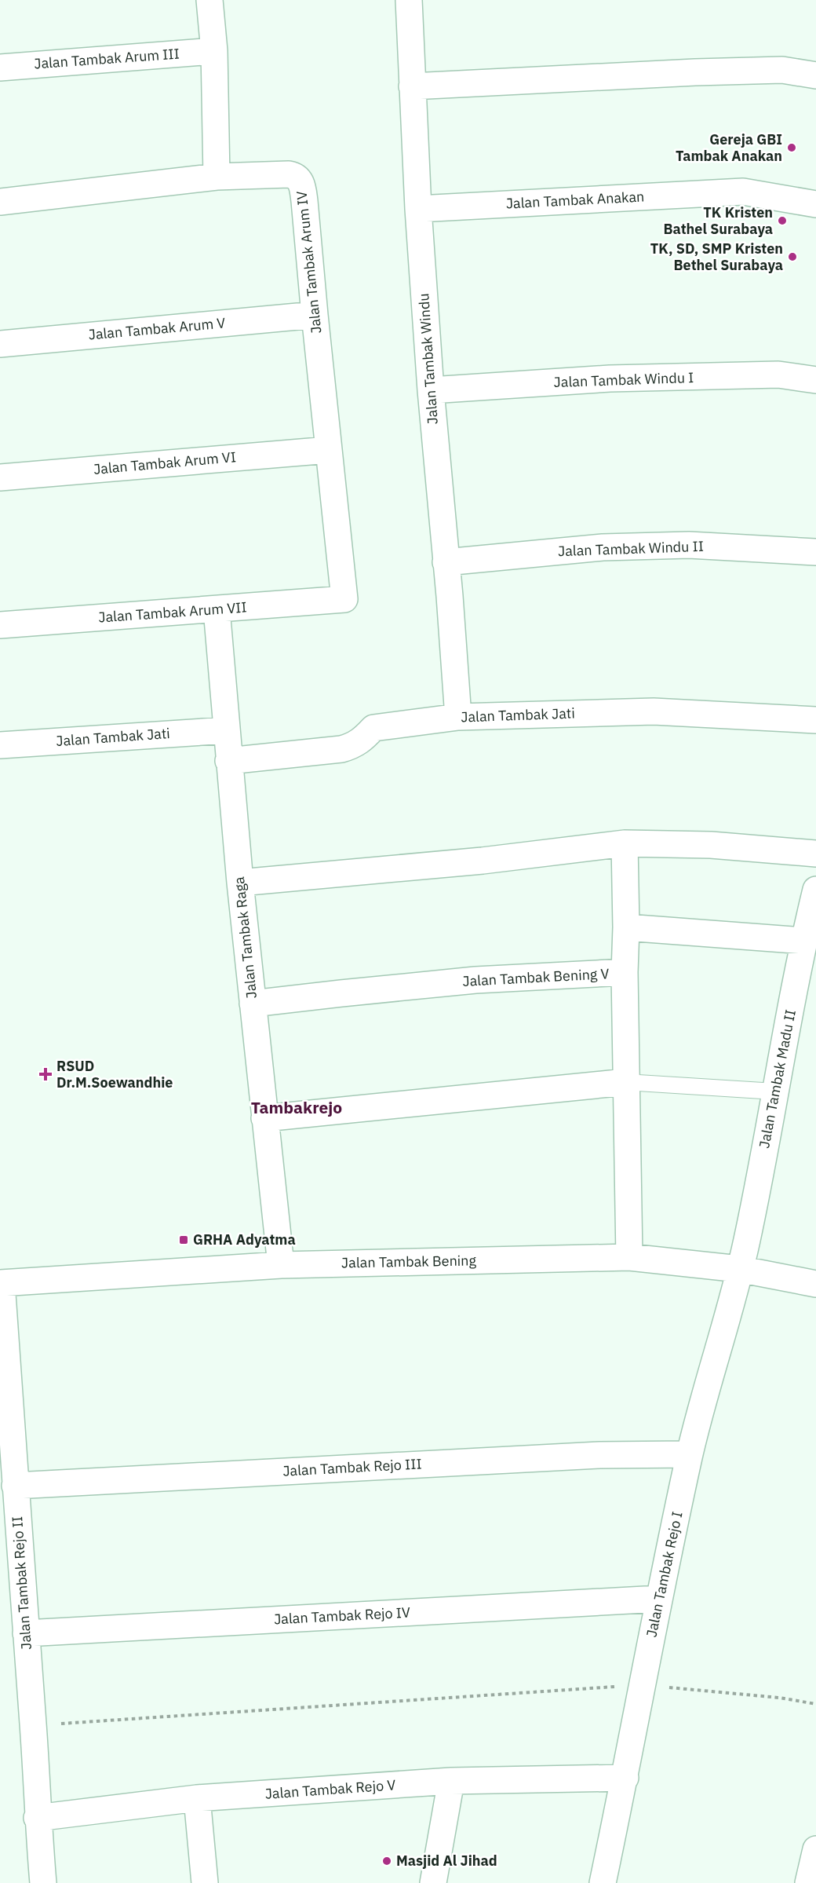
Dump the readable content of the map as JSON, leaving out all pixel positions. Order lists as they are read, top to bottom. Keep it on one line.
{"streets":{"street":["Jalan Tambak Arum III","Jalan Tambak Anakan","Jalan Tambak Arum IV","Jalan Tambak Arum V","Jalan Tambak Windu","Jalan Tambak Windu I","Jalan Tambak Arum VI","Jalan Tambak Windu II","Jalan Tambak Arum VII","Jalan Tambak Jati","Jalan Tambak Raga","Jalan Tambak Bening V","Jalan Tambak Madu II","Jalan Tambak Bening","Jalan Tambak Rejo III","Jalan Tambak Rejo I","Jalan Tambak Rejo II","Jalan Tambak Rejo IV","Jalan Tambak Rejo V"]},"crossings":[["Jalan Tambak Anakan","Jalan Tambak Windu"],["Jalan Tambak Arum IV","Jalan Tambak Arum V"],["Jalan Tambak Arum IV","Jalan Tambak Arum VI"],["Jalan Tambak Arum IV","Jalan Tambak Arum VII"],["Jalan Tambak Windu","Jalan Tambak Windu I"],["Jalan Tambak Windu","Jalan Tambak Windu II"],["Jalan Tambak Windu","Jalan Tambak Jati"],["Jalan Tambak Arum VII","Jalan Tambak Raga"],["Jalan Tambak Jati","Jalan Tambak Raga"],["Jalan Tambak Raga","Jalan Tambak Bening V"],["Jalan Tambak Raga","Jalan Tambak Bening"],["Jalan Tambak Madu II","Jalan Tambak Bening"],["Jalan Tambak Madu II","Jalan Tambak Rejo I"],["Jalan Tambak Bening","Jalan Tambak Rejo I"],["Jalan Tambak Bening","Jalan Tambak Rejo II"],["Jalan Tambak Rejo III","Jalan Tambak Rejo I"],["Jalan Tambak Rejo III","Jalan Tambak Rejo II"],["Jalan Tambak Rejo I","Jalan Tambak Rejo IV"],["Jalan Tambak Rejo I","Jalan Tambak Rejo V"],["Jalan Tambak Rejo II","Jalan Tambak Rejo IV"],["Jalan Tambak Rejo II","Jalan Tambak Rejo V"]],"districts":["Tambakrejo"],"places":{"other":["Gereja GBI Tambak Anakan","TK Kristen Bathel Surabaya","TK, SD, SMP Kristen Bethel Surabaya","Masjid Al Jihad"],"health":["RSUD Dr.M.Soewandhie"],"transit":["GRHA Adyatma"]}}
